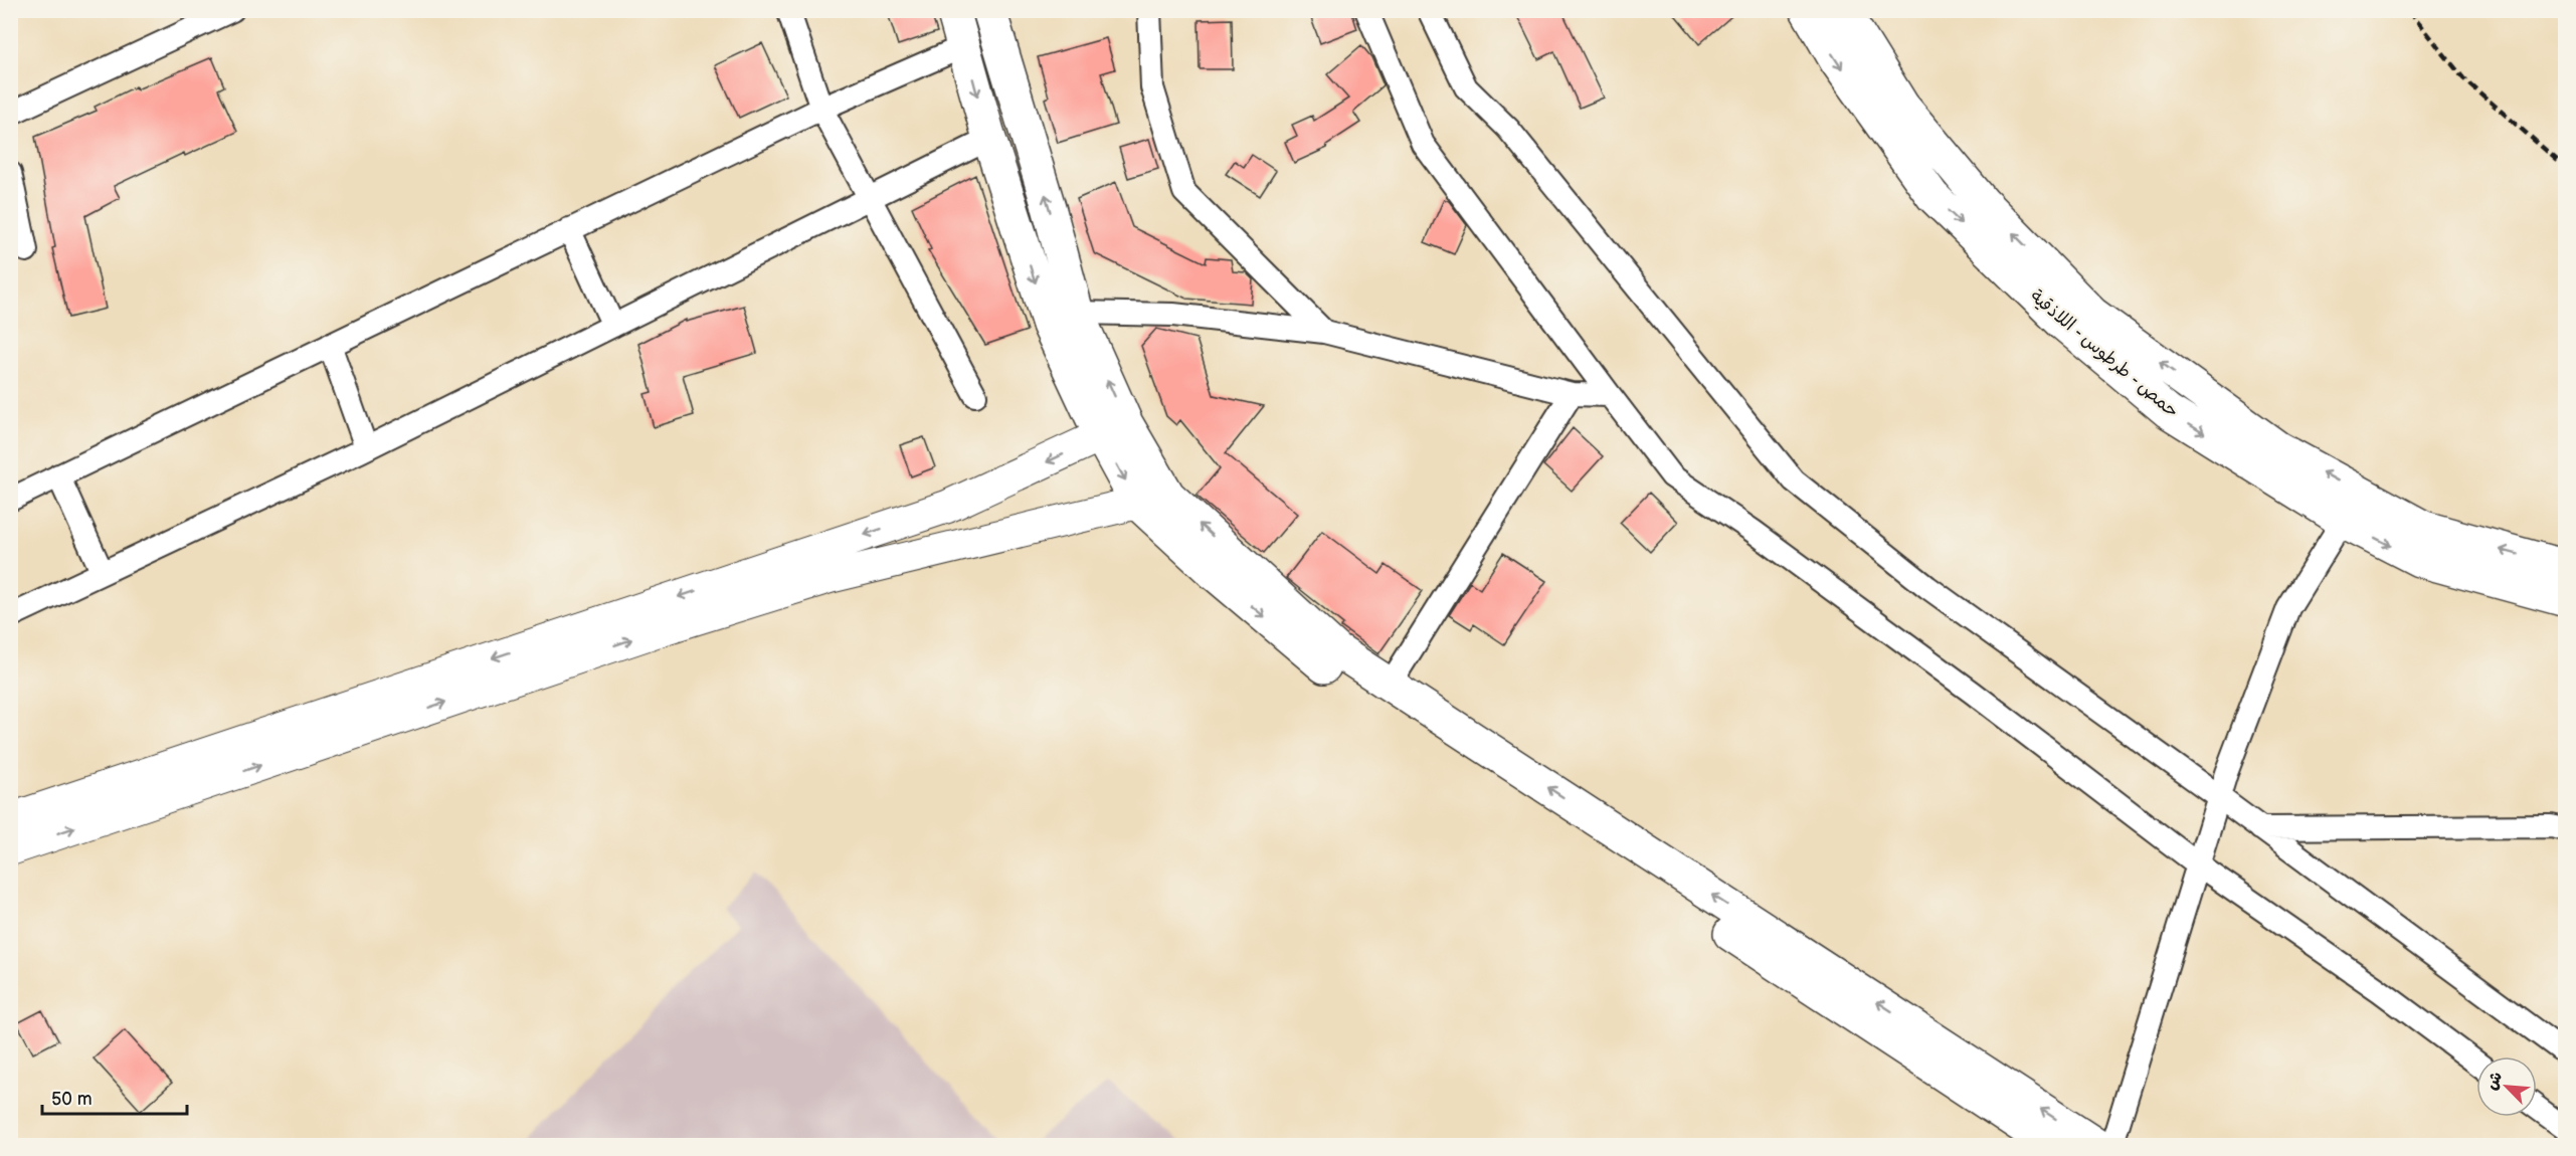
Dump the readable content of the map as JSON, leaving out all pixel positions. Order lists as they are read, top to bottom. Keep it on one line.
{"streets":{"main road":["حمص - طرطوس - اللاذقية"]},"scale_bar":"50 m","north":"top left"}
